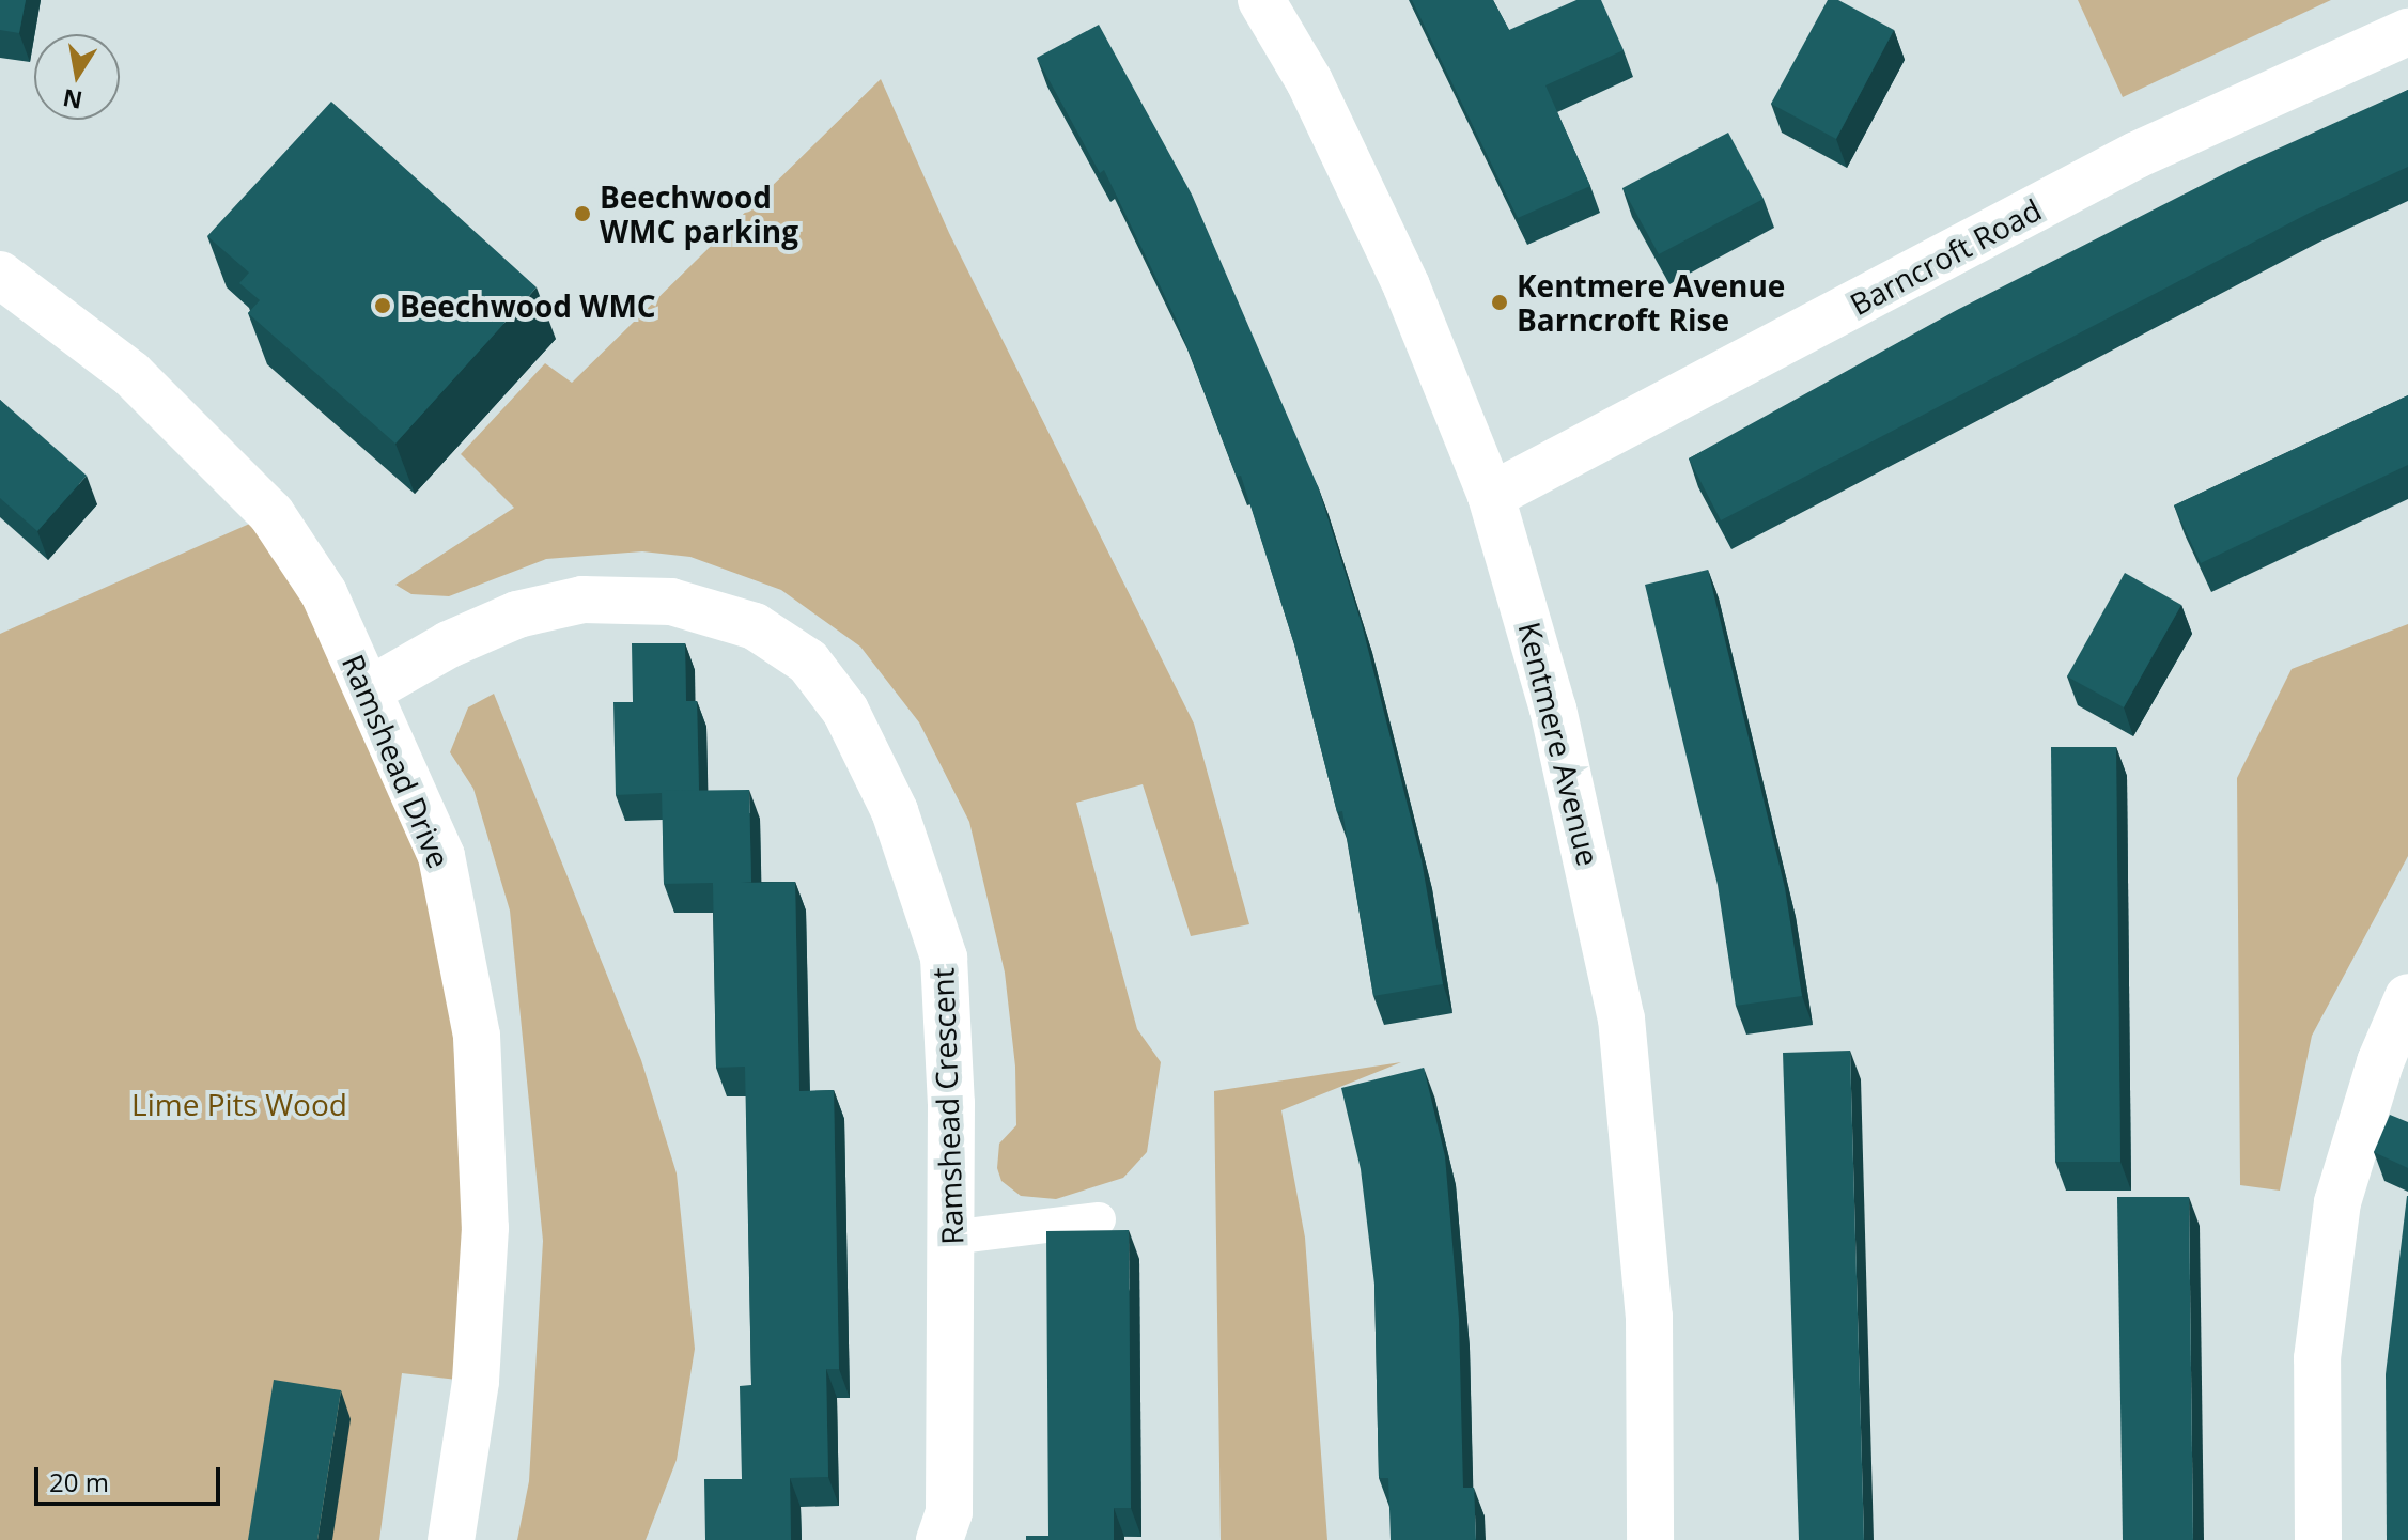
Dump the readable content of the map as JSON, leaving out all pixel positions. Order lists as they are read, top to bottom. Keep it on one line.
{"streets":{"street":["Barncroft Road","Kentmere Avenue","Ramshead Drive","Ramshead Crescent"]},"crossings":[["Barncroft Road","Kentmere Avenue"],["Ramshead Drive","Ramshead Crescent"]],"parks":["Lime Pits Wood"],"places":["Beechwood WMC parking","Kentmere Avenue Barncroft Rise","Beechwood WMC"],"scale_bar":"20 m","north":"bottom"}
